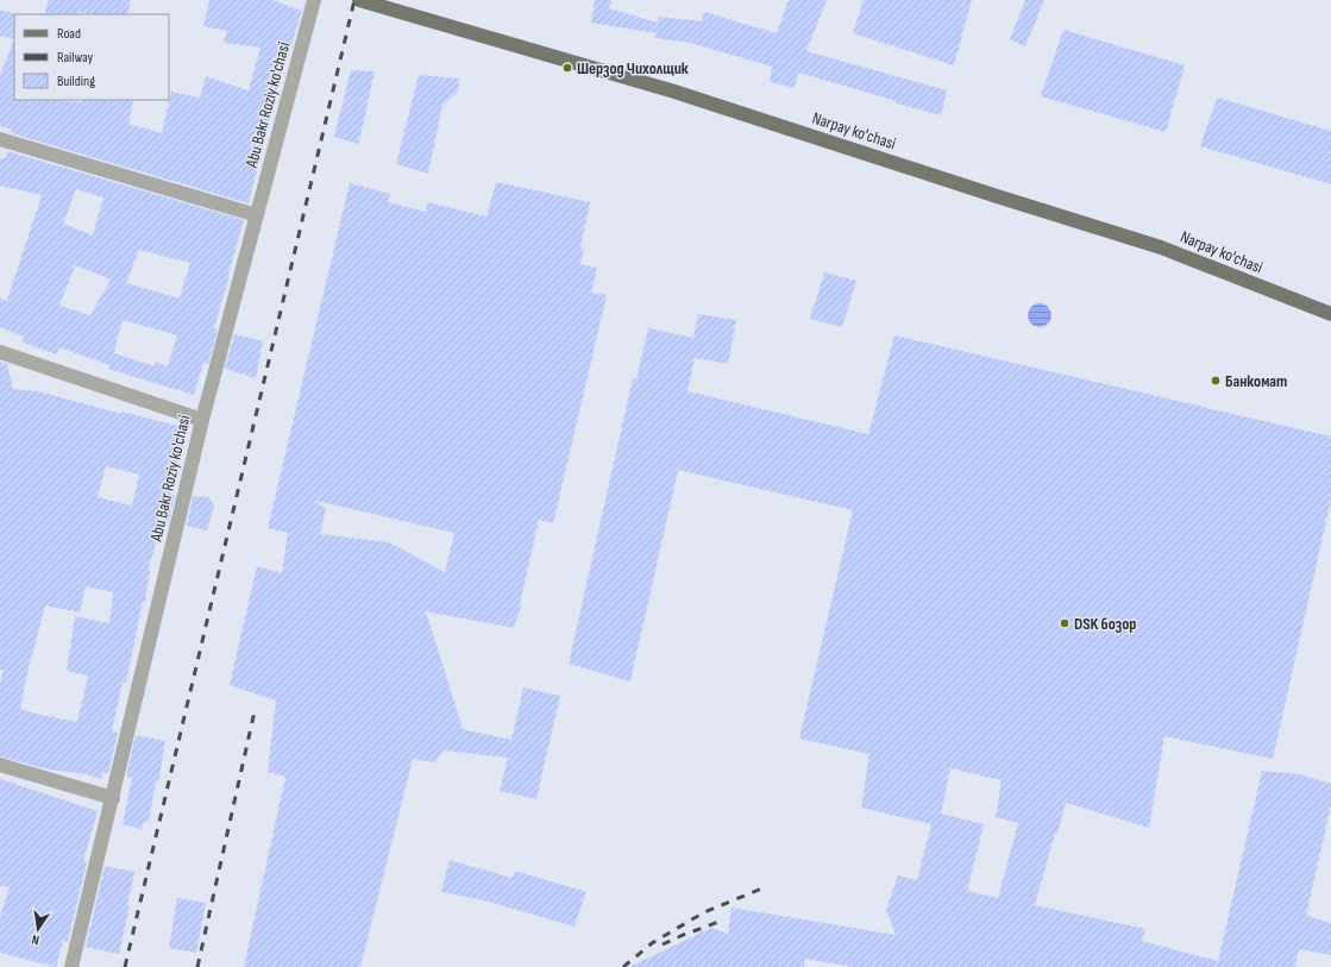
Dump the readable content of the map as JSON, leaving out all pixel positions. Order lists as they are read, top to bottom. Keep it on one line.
{"streets":{"main road":["Narpay ko'chasi"],"street":["Abu Bakr Roziy ko'chasi"]},"places":["Шерзод Чихолщик","Банкомат","DSK бозор"],"legend":["Road","Railway","Building"],"north":"bottom"}
